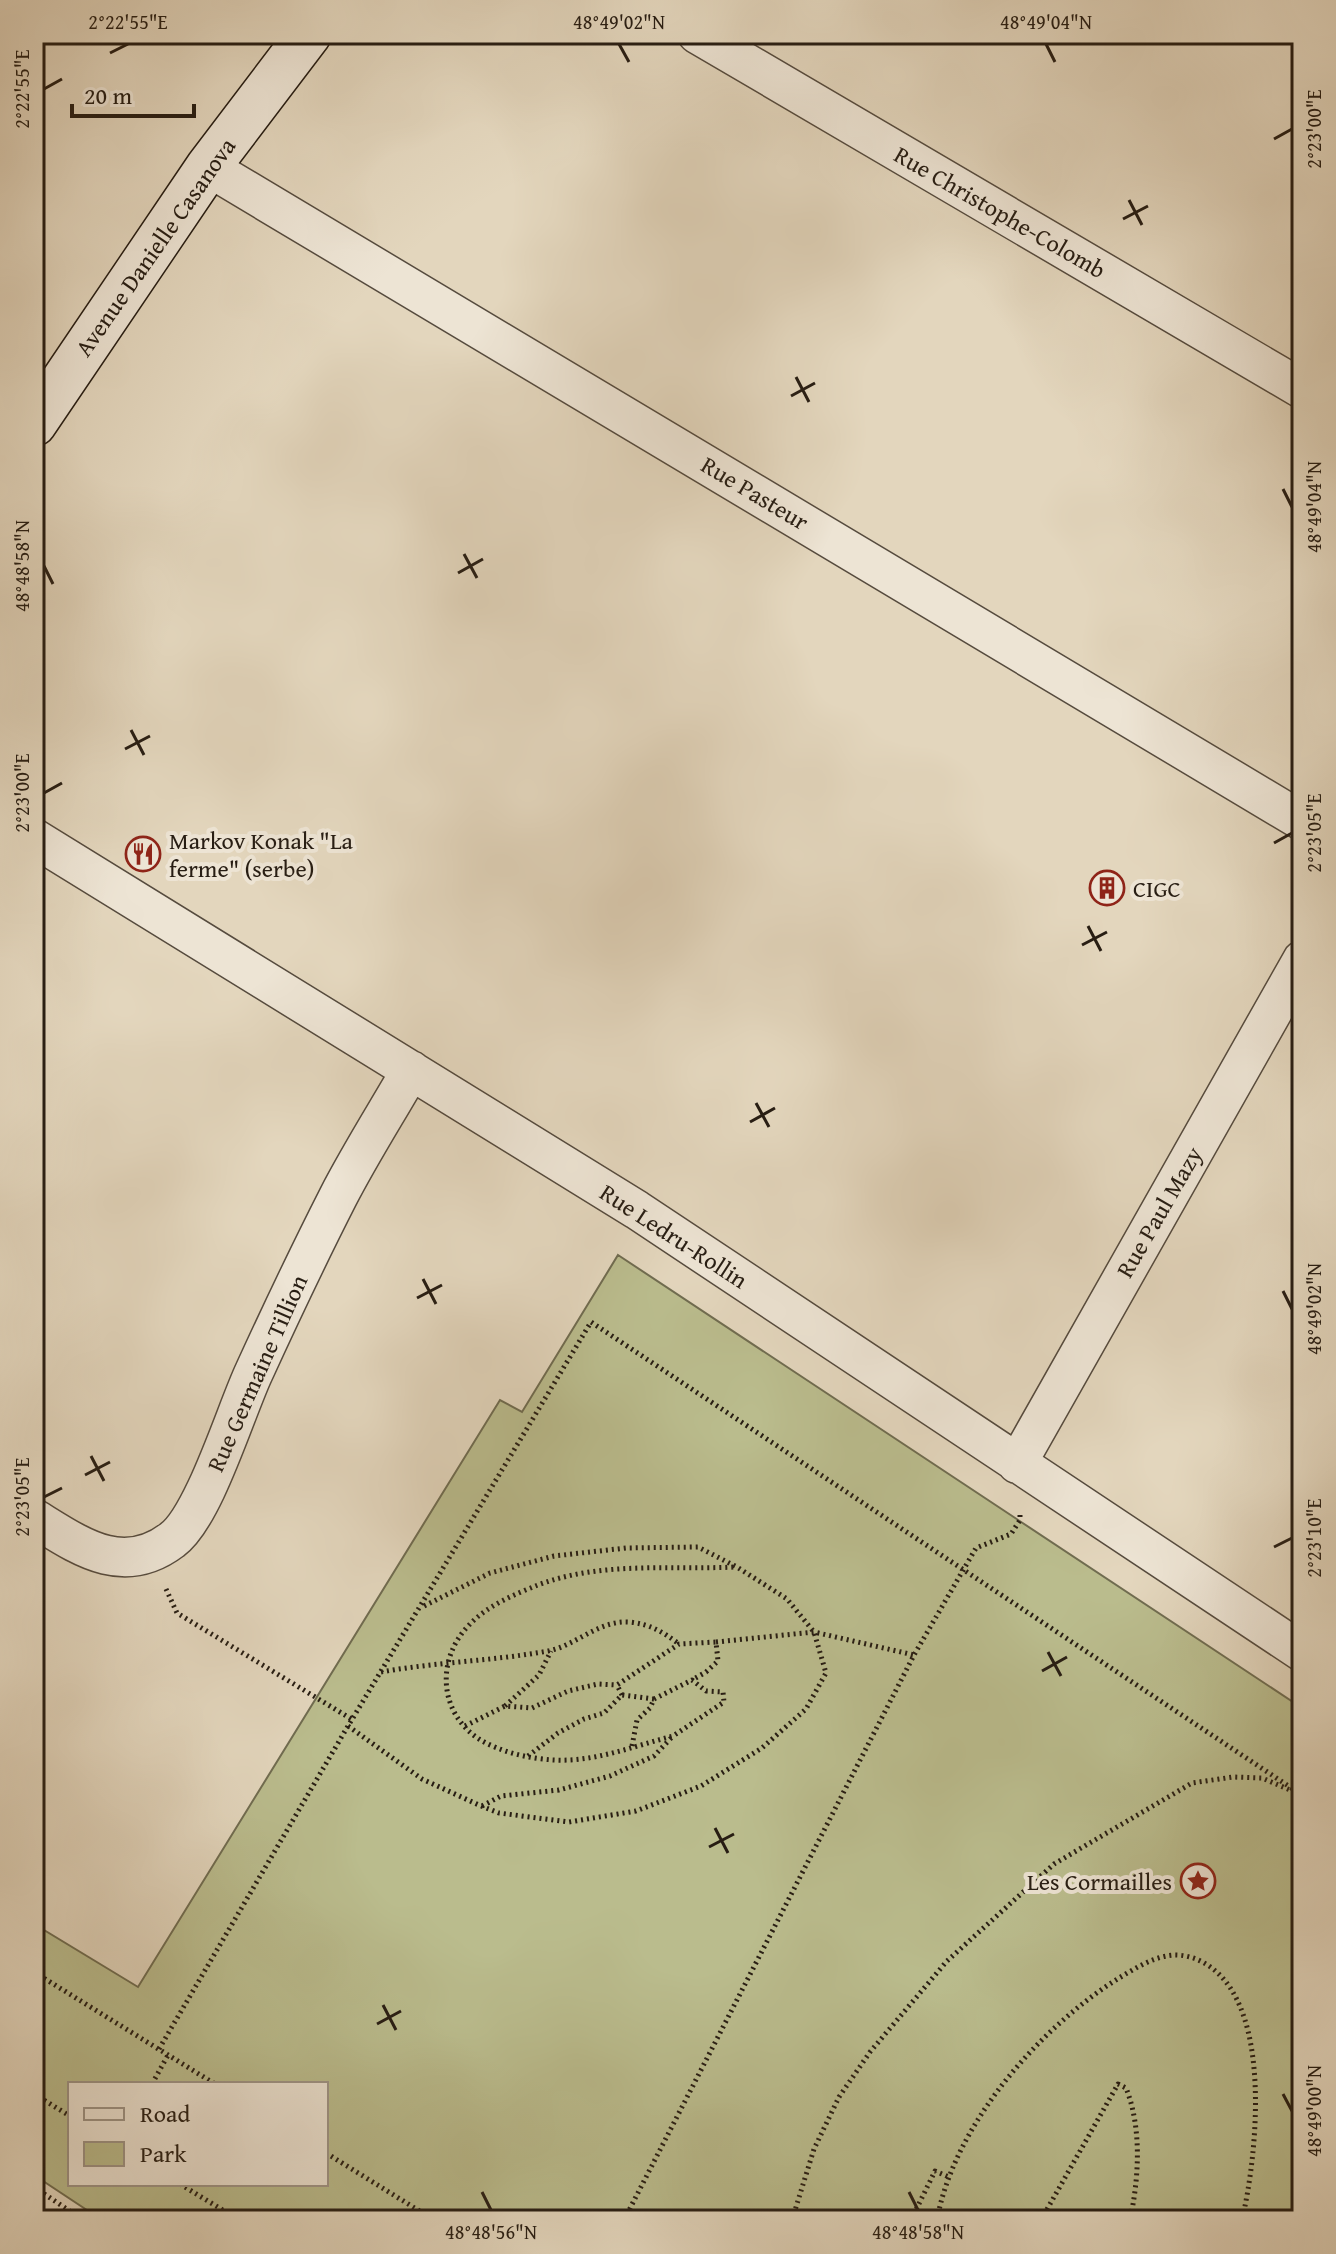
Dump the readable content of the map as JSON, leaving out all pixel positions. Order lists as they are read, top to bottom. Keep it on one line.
{"streets":{"street":["Rue Christophe-Colomb","Avenue Danielle Casanova","Rue Pasteur","Rue Paul Mazy","Rue Ledru-Rollin","Rue Germaine Tillion"]},"crossings":[["Avenue Danielle Casanova","Rue Pasteur"],["Rue Paul Mazy","Rue Ledru-Rollin"],["Rue Ledru-Rollin","Rue Germaine Tillion"]],"places":{"restaurant":["Markov Konak \"La ferme\" (serbe)"],"building":["CIGC"],"place":["Les Cormailles"]},"legend":["Road","Park"],"scale_bar":"20 m","coordinates":["2°22'55\"E","48°49'02\"N","48°49'04\"N","2°23'00\"E","48°48'58\"N","2°23'05\"E","2°23'10\"E","48°49'00\"N","48°48'56\"N"]}
